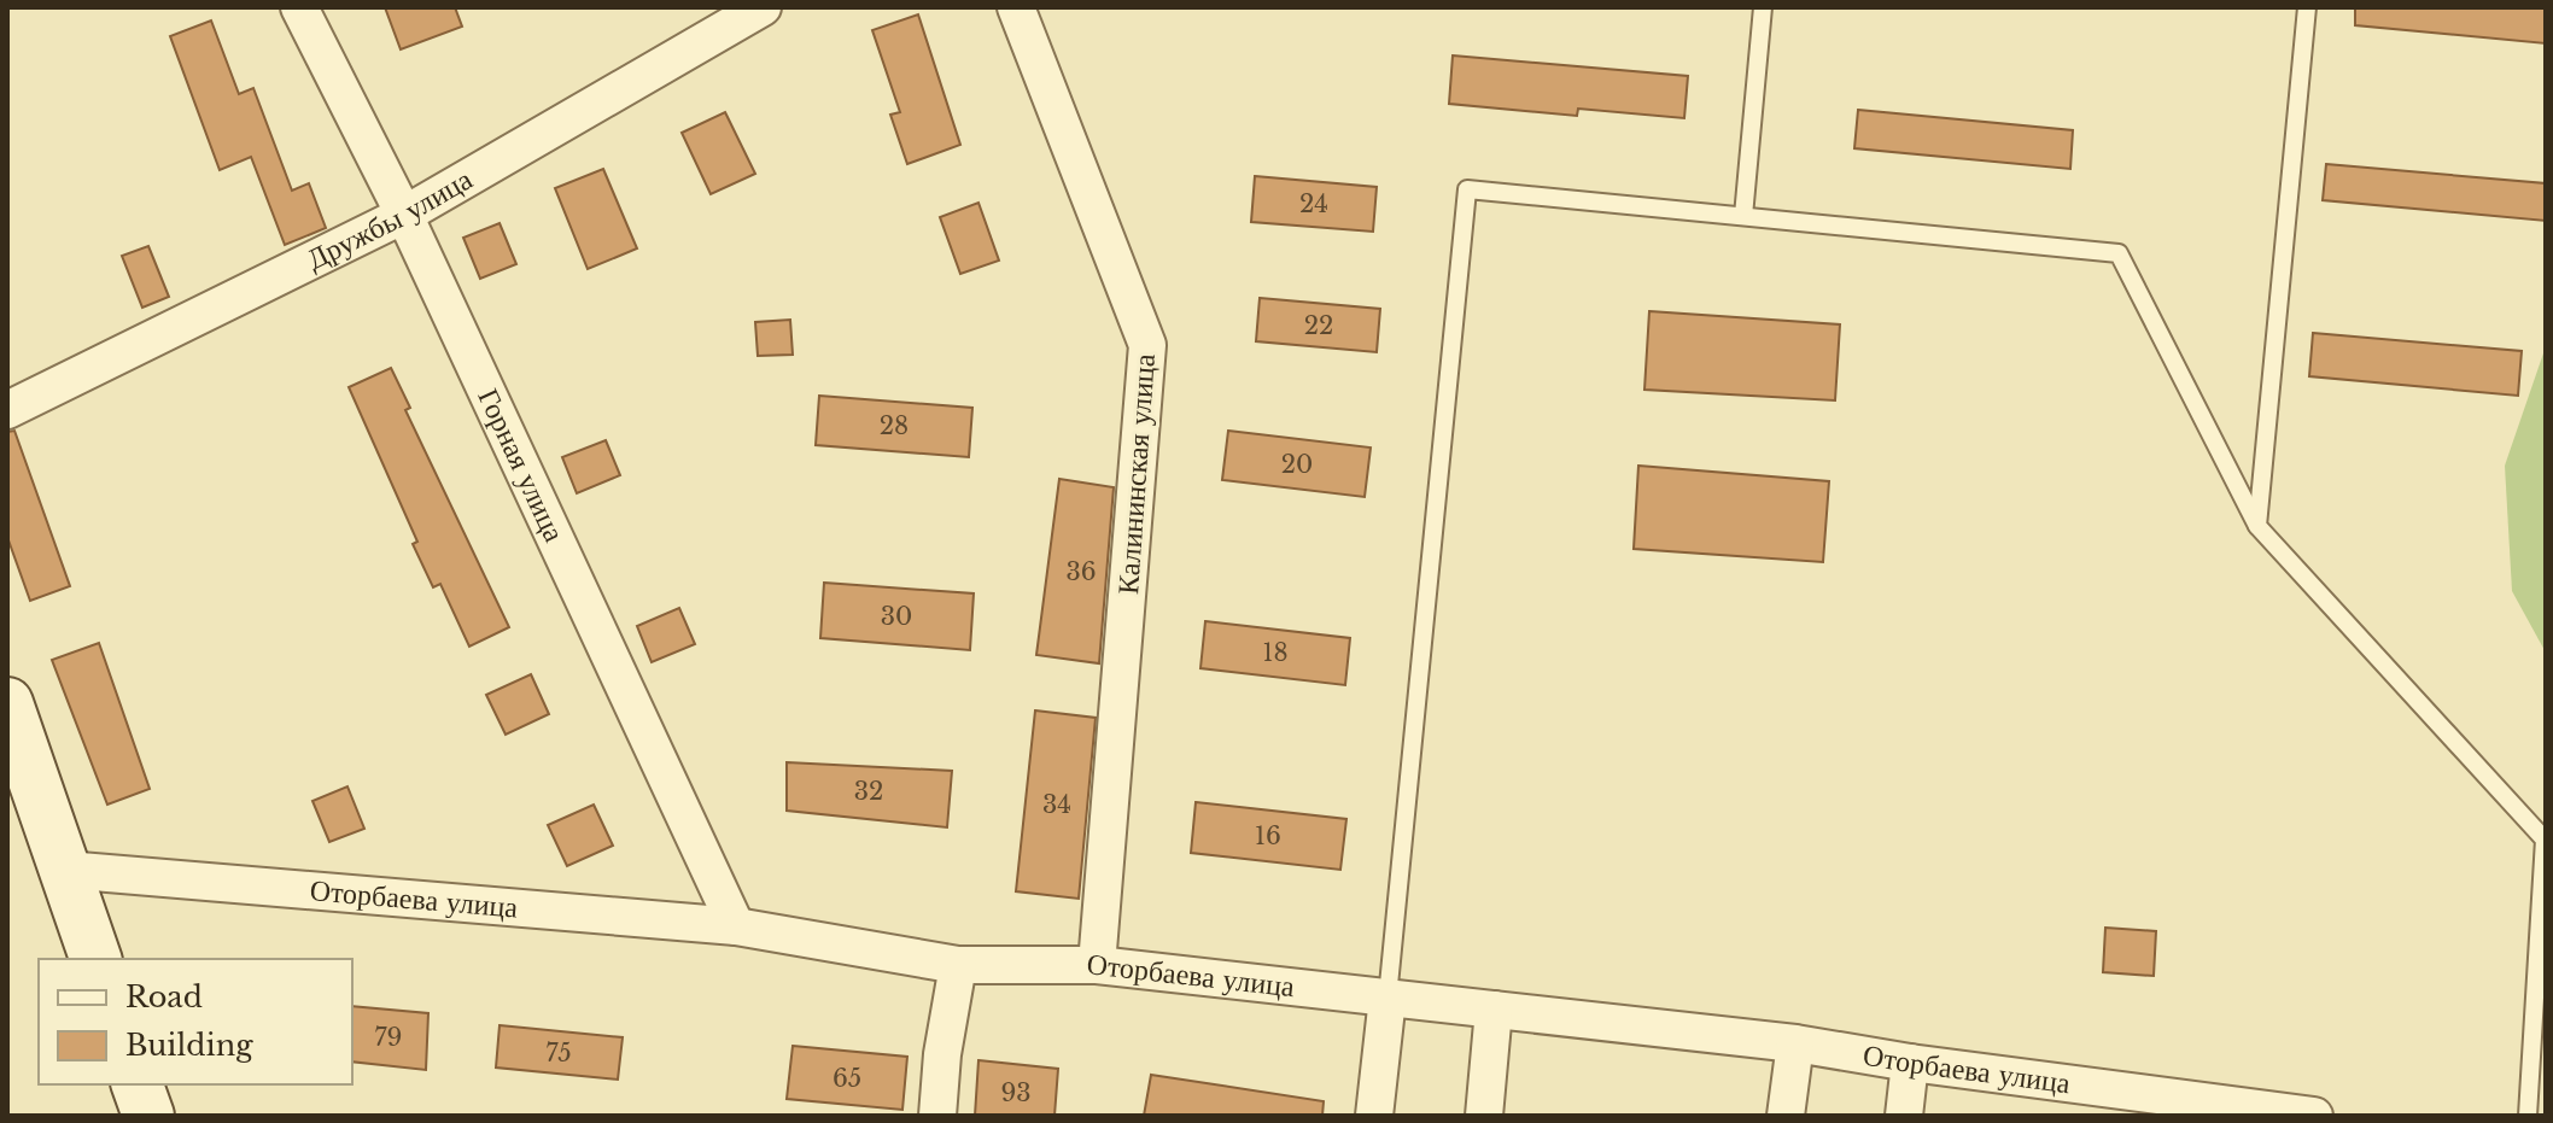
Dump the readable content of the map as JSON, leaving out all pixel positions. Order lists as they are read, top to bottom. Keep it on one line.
{"streets":{"street":["Дружбы улица","Горная улица","Калининская улица","Оторбаева улица"]},"crossings":[["Дружбы улица","Горная улица"],["Горная улица","Оторбаева улица"],["Калининская улица","Оторбаева улица"]],"house_numbers":["24","22","28","20","36","30","18","32","34","16","79","75","65","93"],"legend":["Road","Building"]}
